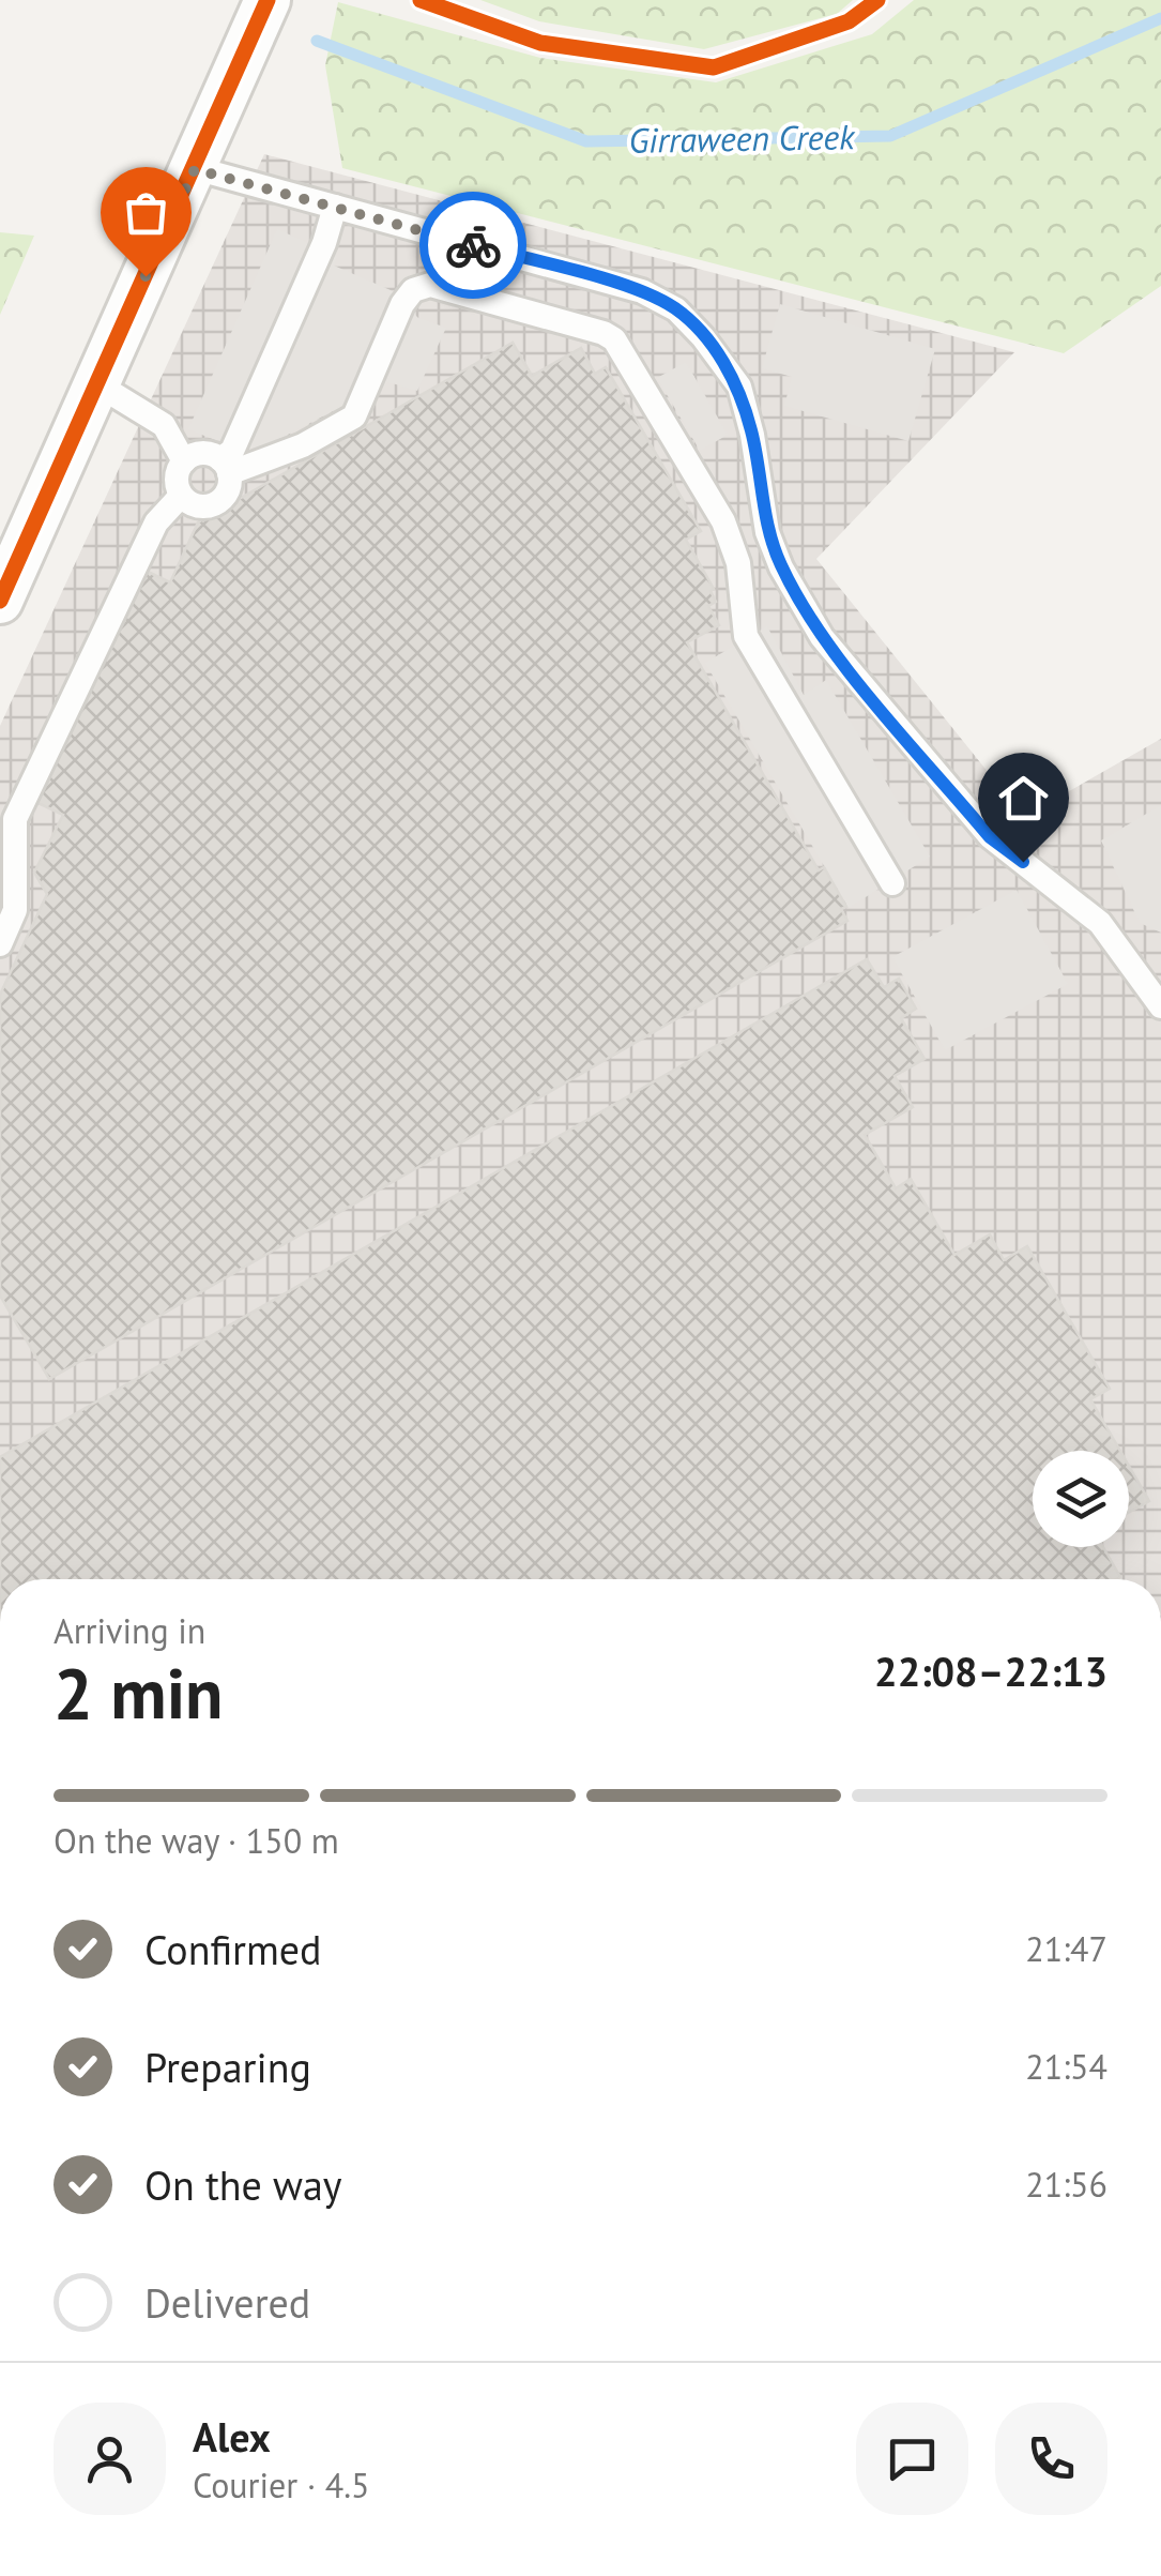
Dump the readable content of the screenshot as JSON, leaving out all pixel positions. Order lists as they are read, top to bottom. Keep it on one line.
{"water":["Girraween Creek"],"page":{"heading":["2 min","Arriving in","22:08–22:13"],"panel":["Alex","Courier · 4.5"],"bar":"On the way · 150 m","list":[["Confirmed","21:47"],["Preparing","21:54"],["On the way","21:56"],"Delivered"]}}
